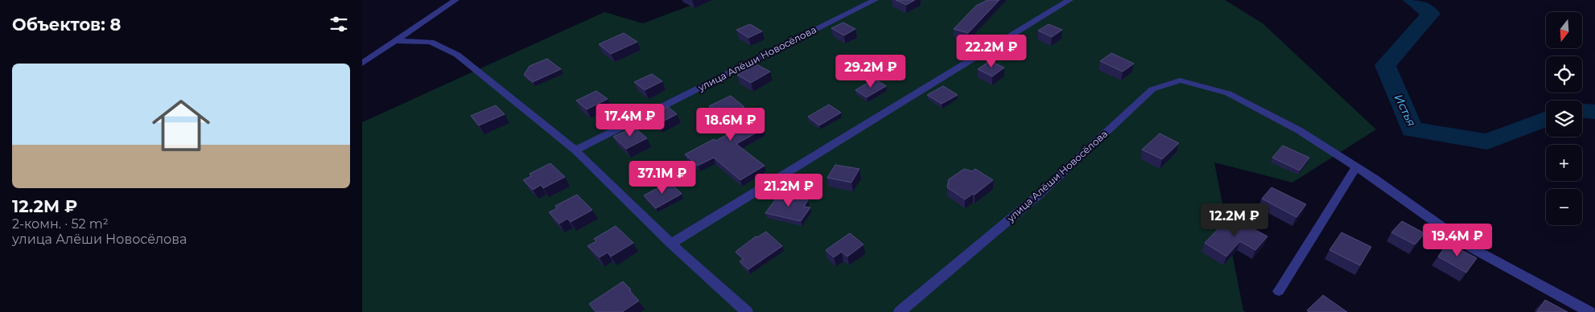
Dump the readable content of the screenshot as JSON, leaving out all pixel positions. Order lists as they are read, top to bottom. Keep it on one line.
{"streets":{"street":["улица Алёши Новосёлова"]},"water":["Истья"],"north":"bottom","page":{"heading":"Объектов: 8","map_buttons":["+","−"],"price":["22.2M ₽","29.2M ₽","17.4M ₽","18.6M ₽","37.1M ₽","21.2M ₽","12.2M ₽","19.4M ₽"],"list":[{"name":"12.2M ₽","note":"2-комн. · 52 m² · улица Алёши Новосёлова"}]}}
